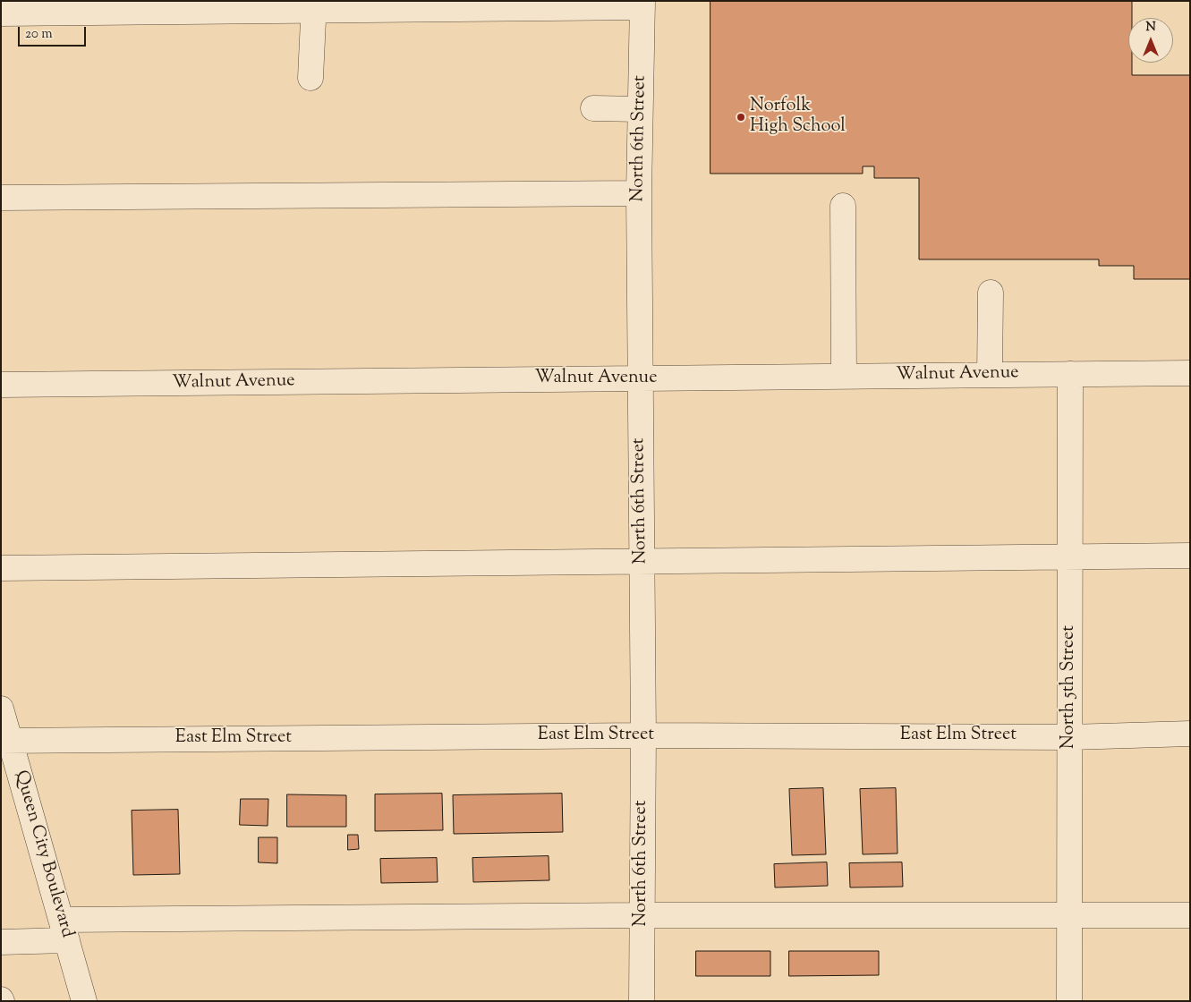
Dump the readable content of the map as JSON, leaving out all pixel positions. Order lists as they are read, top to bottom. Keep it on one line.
{"streets":{"street":["North 6th Street","Walnut Avenue","North 5th Street","East Elm Street","Queen City Boulevard"]},"crossings":[["North 6th Street","Walnut Avenue"],["North 6th Street","East Elm Street"],["Walnut Avenue","North 5th Street"],["North 5th Street","East Elm Street"],["East Elm Street","Queen City Boulevard"]],"places":["Norfolk High School"],"scale_bar":"20 m","north":"top"}
